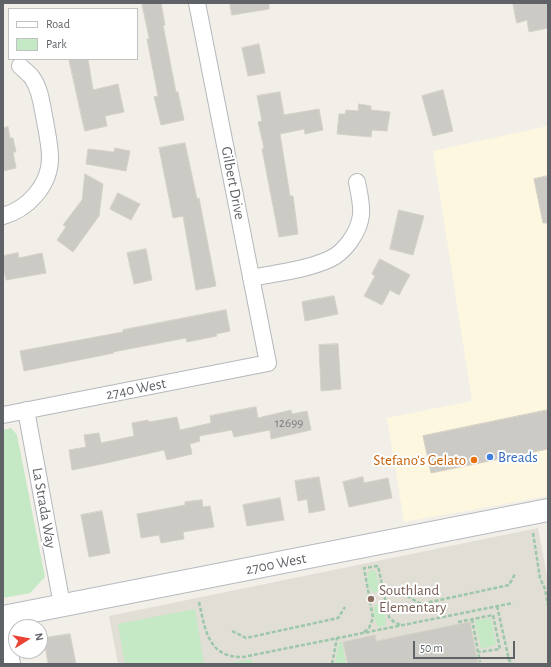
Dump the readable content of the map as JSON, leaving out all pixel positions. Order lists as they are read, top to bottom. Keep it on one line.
{"streets":{"main road":["2700 West"],"street":["Gilbert Drive","2740 West","La Strada Way"]},"crossings":[["Gilbert Drive","2740 West"],["2740 West","La Strada Way"],["La Strada Way","2700 West"]],"places":["Breads","Stefano's Gelato","Southland Elementary"],"house_numbers":["12699"],"legend":["Road","Park"],"scale_bar":"50 m","north":"right"}
